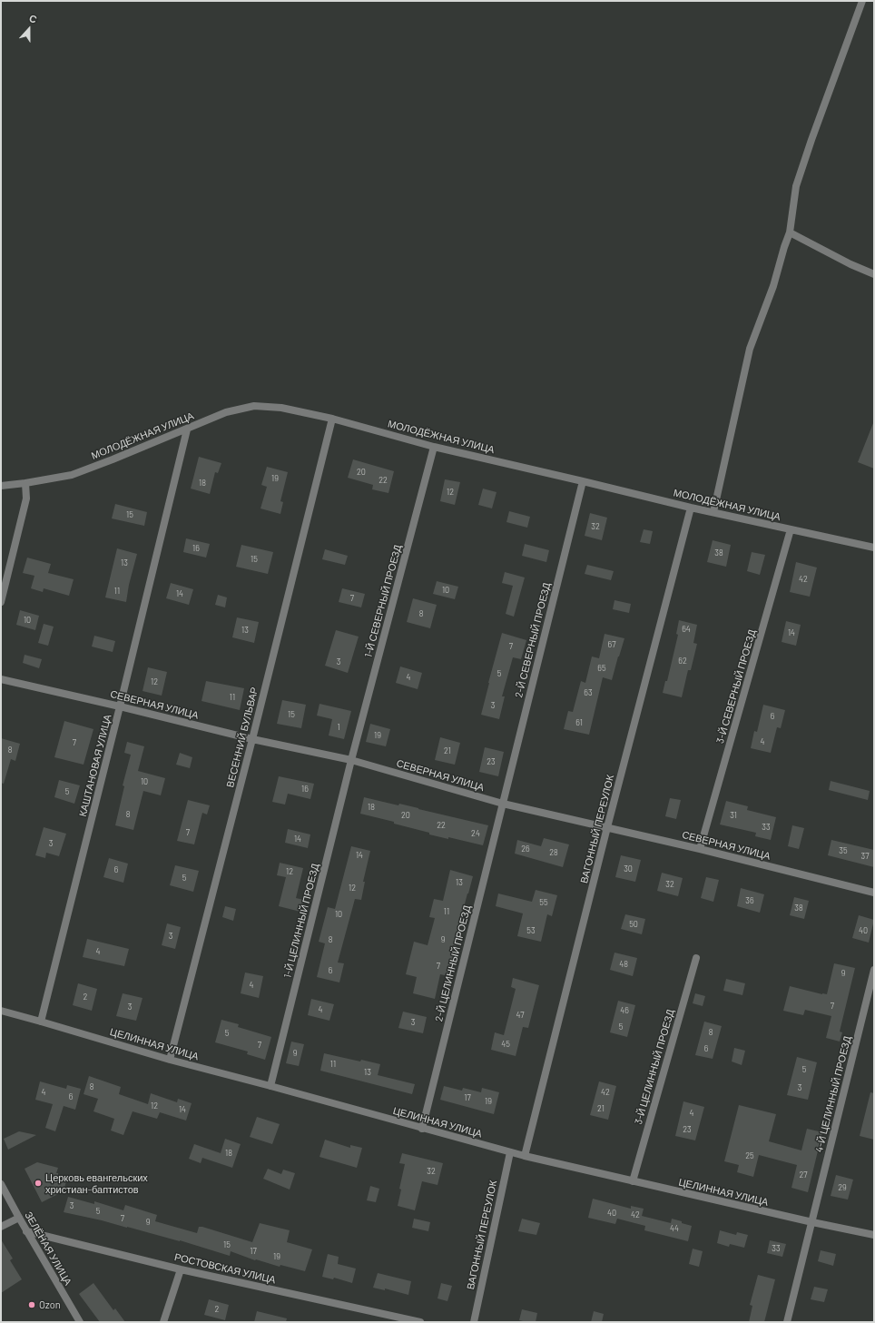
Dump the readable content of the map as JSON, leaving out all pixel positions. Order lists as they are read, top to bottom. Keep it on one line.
{"streets":{"street":["МОЛОДЁЖНАЯ УЛИЦА","1-Й СЕВЕРНЫЙ ПРОЕЗД","2-Й СЕВЕРНЫЙ ПРОЕЗД","3-Й СЕВЕРНЫЙ ПРОЕЗД","СЕВЕРНАЯ УЛИЦА","ВЕСЕННИЙ БУЛЬВАР","КАШТАНОВАЯ УЛИЦА","ВАГОННЫЙ ПЕРЕУЛОК","1-Й ЦЕЛИННЫЙ ПРОЕЗД","2-Й ЦЕЛИННЫЙ ПРОЕЗД","ЦЕЛИННАЯ УЛИЦА","3-Й ЦЕЛИННЫЙ ПРОЕЗД","4-Й ЦЕЛИННЫЙ ПРОЕЗД","ЗЕЛЁНАЯ УЛИЦА","РОСТОВСКАЯ УЛИЦА"]},"crossings":[["МОЛОДЁЖНАЯ УЛИЦА","1-Й СЕВЕРНЫЙ ПРОЕЗД"],["МОЛОДЁЖНАЯ УЛИЦА","2-Й СЕВЕРНЫЙ ПРОЕЗД"],["МОЛОДЁЖНАЯ УЛИЦА","3-Й СЕВЕРНЫЙ ПРОЕЗД"],["МОЛОДЁЖНАЯ УЛИЦА","ВЕСЕННИЙ БУЛЬВАР"],["МОЛОДЁЖНАЯ УЛИЦА","КАШТАНОВАЯ УЛИЦА"],["МОЛОДЁЖНАЯ УЛИЦА","ВАГОННЫЙ ПЕРЕУЛОК"],["1-Й СЕВЕРНЫЙ ПРОЕЗД","СЕВЕРНАЯ УЛИЦА"],["1-Й СЕВЕРНЫЙ ПРОЕЗД","1-Й ЦЕЛИННЫЙ ПРОЕЗД"],["2-Й СЕВЕРНЫЙ ПРОЕЗД","СЕВЕРНАЯ УЛИЦА"],["2-Й СЕВЕРНЫЙ ПРОЕЗД","2-Й ЦЕЛИННЫЙ ПРОЕЗД"],["3-Й СЕВЕРНЫЙ ПРОЕЗД","СЕВЕРНАЯ УЛИЦА"],["СЕВЕРНАЯ УЛИЦА","ВЕСЕННИЙ БУЛЬВАР"],["СЕВЕРНАЯ УЛИЦА","КАШТАНОВАЯ УЛИЦА"],["СЕВЕРНАЯ УЛИЦА","ВАГОННЫЙ ПЕРЕУЛОК"],["СЕВЕРНАЯ УЛИЦА","1-Й ЦЕЛИННЫЙ ПРОЕЗД"],["СЕВЕРНАЯ УЛИЦА","2-Й ЦЕЛИННЫЙ ПРОЕЗД"],["ВЕСЕННИЙ БУЛЬВАР","ЦЕЛИННАЯ УЛИЦА"],["КАШТАНОВАЯ УЛИЦА","ЦЕЛИННАЯ УЛИЦА"],["ВАГОННЫЙ ПЕРЕУЛОК","ЦЕЛИННАЯ УЛИЦА"],["1-Й ЦЕЛИННЫЙ ПРОЕЗД","ЦЕЛИННАЯ УЛИЦА"],["2-Й ЦЕЛИННЫЙ ПРОЕЗД","ЦЕЛИННАЯ УЛИЦА"],["ЦЕЛИННАЯ УЛИЦА","3-Й ЦЕЛИННЫЙ ПРОЕЗД"],["ЦЕЛИННАЯ УЛИЦА","4-Й ЦЕЛИННЫЙ ПРОЕЗД"],["ЗЕЛЁНАЯ УЛИЦА","РОСТОВСКАЯ УЛИЦА"]],"places":["Церковь евангельских христиан-баптистов","Ozon"],"house_numbers":["20","19","22","18","12","15","32","16","38","15","13","42","10","11","14","7","8","10","64","13","14","67","7","62","3","65","5","4","12","63","11","3","15","6","61","1","19","4","7","8","21","23","10","16","5","18","8","20","31","22","33","7","24","14","3","26","35","28","14","37","30","6","12","5","13","32","12","36","55","38","11","10","50","53","40","3","8","9","4","48","7","6","9","4","2","7","3","4","46","47","3","5","8","5","45","7","6","9","11","5","13","8","3","4","42","6","17","19","12","21","14","4","23","18","25","32","27","29","3","5","40","42","7","9","44","15","33","17","19","2"],"north":"top"}
